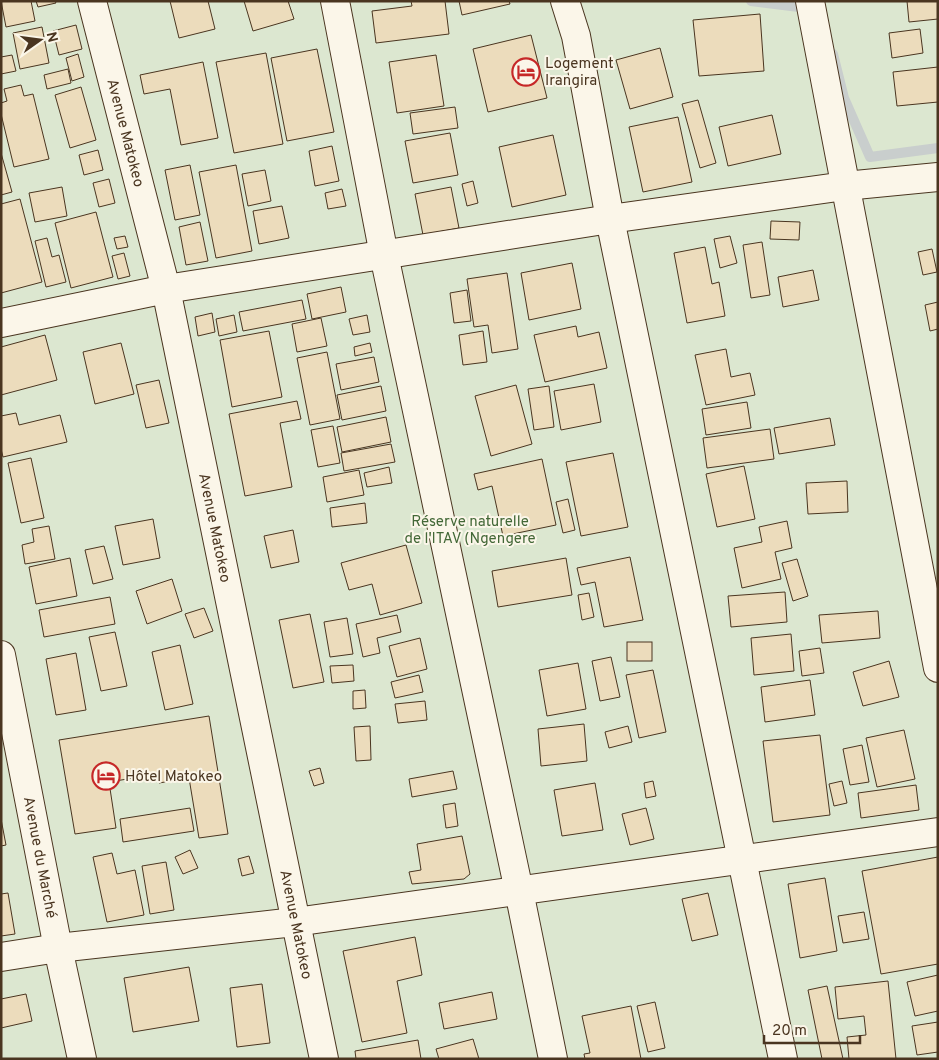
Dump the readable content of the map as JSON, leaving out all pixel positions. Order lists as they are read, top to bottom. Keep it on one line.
{"streets":{"street":["Avenue Matokeo","Avenue du Marché"]},"parks":["Réserve naturelle de l'ITAV (Ngengere"],"places":{"hotel":["Logement Irangira","Hôtel Matokeo"]},"scale_bar":"20 m","north":"right"}
